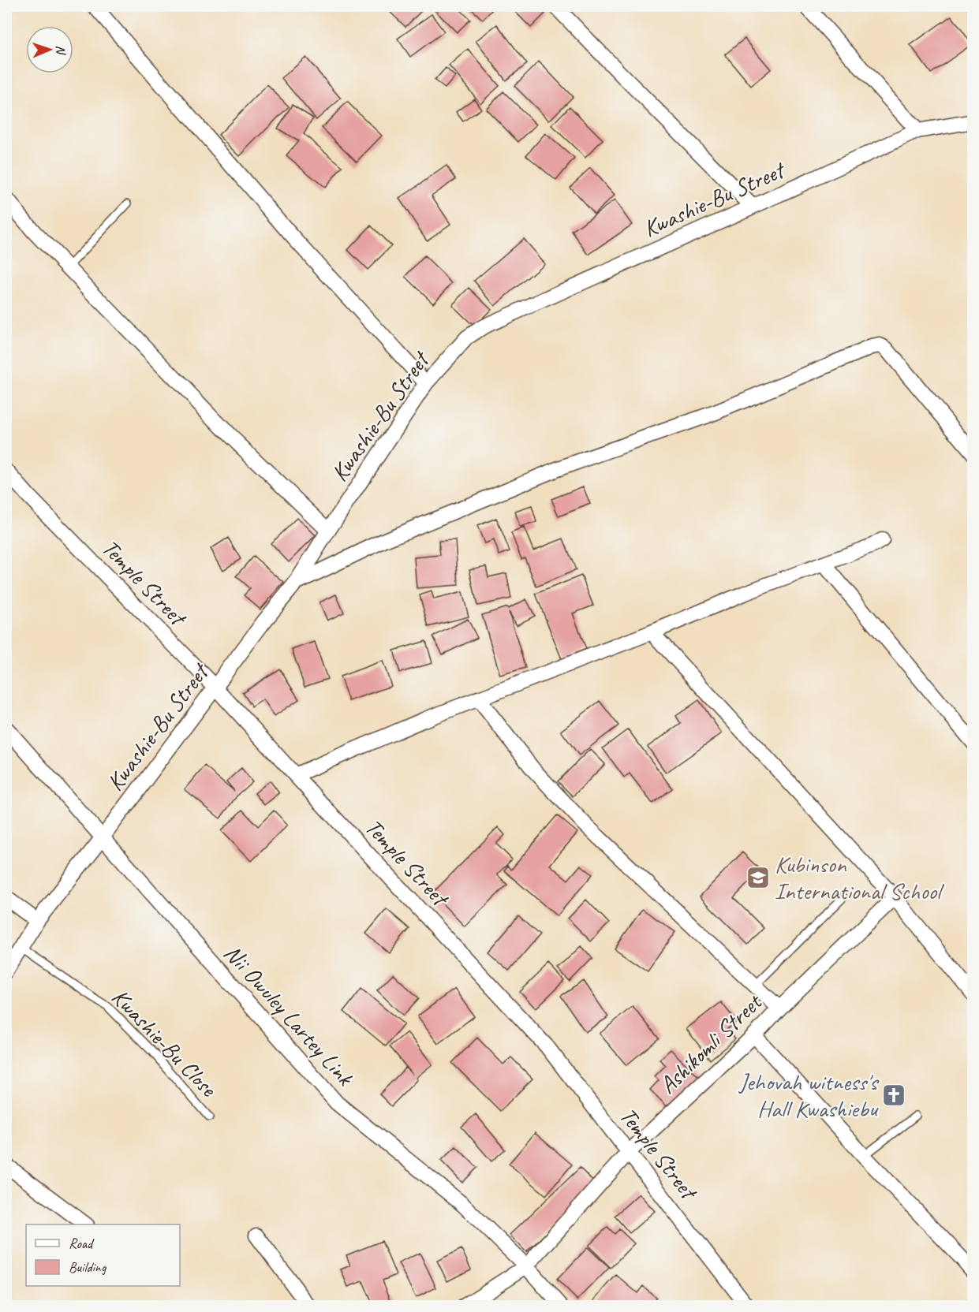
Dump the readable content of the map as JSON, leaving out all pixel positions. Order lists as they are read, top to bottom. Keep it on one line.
{"streets":{"street":["Kwashie-Bu Street","Temple Street","Nii Owuley Lartey Link","Ashikomli Street"],"lane":["Kwashie-Bu Close"]},"crossings":[["Kwashie-Bu Street","Temple Street"],["Kwashie-Bu Street","Nii Owuley Lartey Link"],["Kwashie-Bu Street","Kwashie-Bu Close"],["Temple Street","Ashikomli Street"],["Nii Owuley Lartey Link","Ashikomli Street"]],"places":{"school or university":["Kubinson International School"],"church":["Jehovah witness's Hall Kwashiebu"]},"legend":["Road","Building"],"north":"right"}
